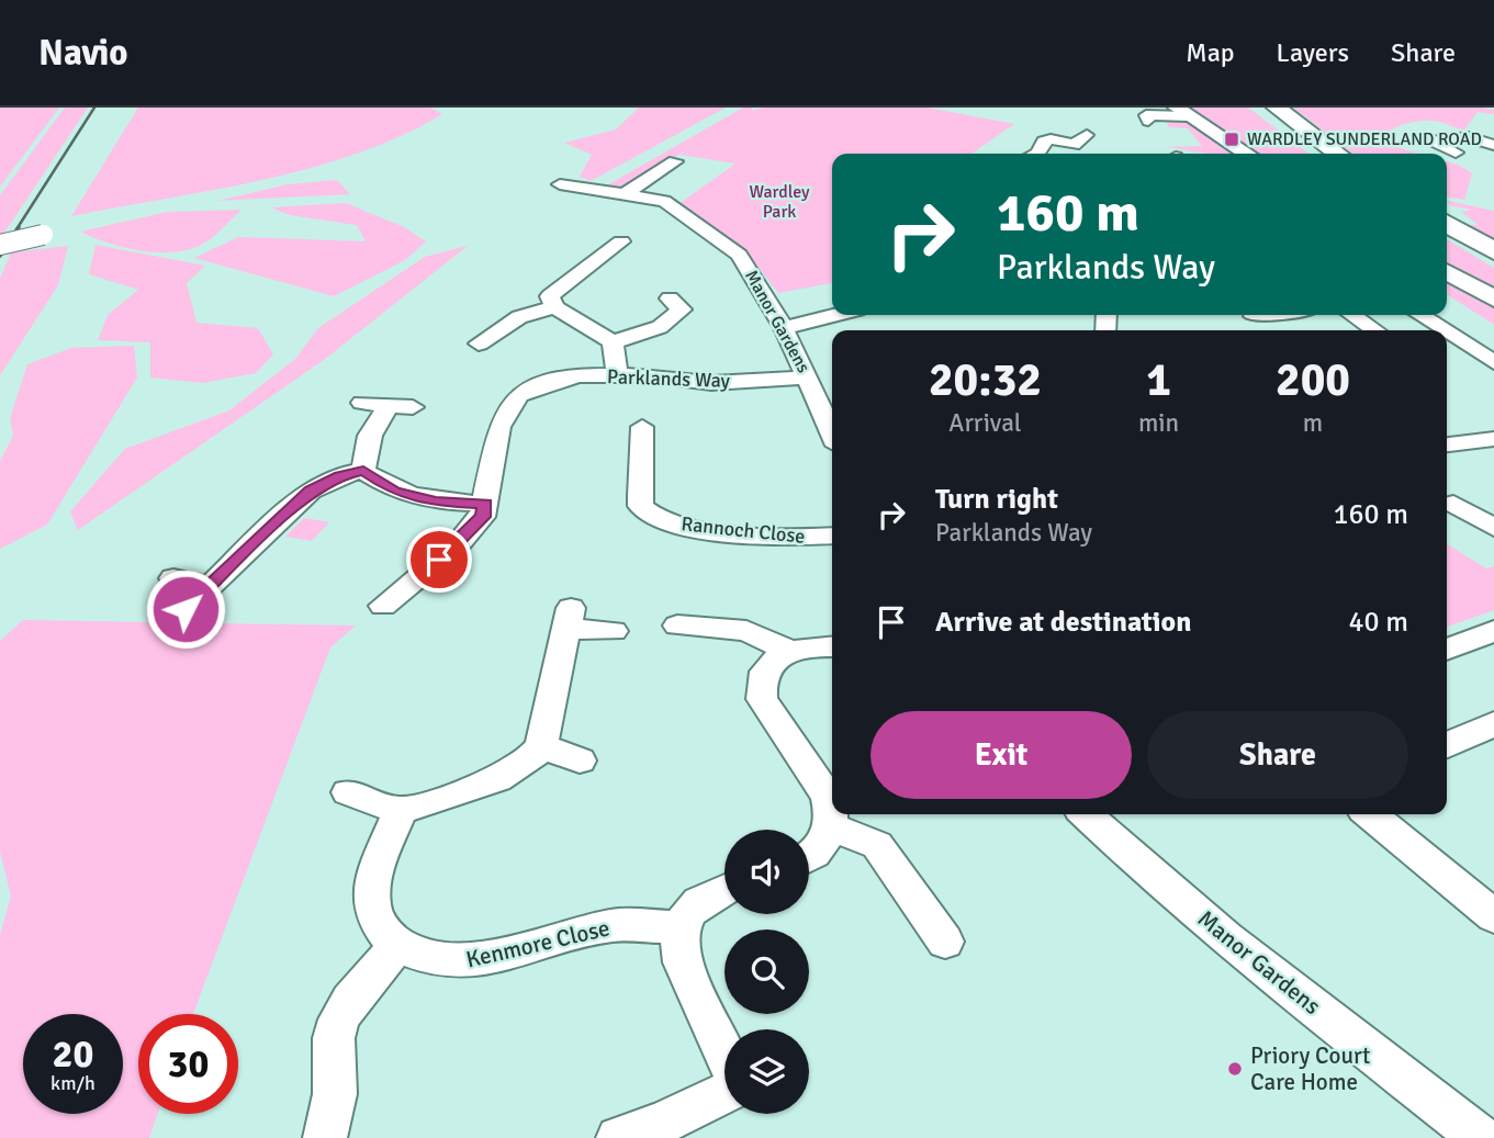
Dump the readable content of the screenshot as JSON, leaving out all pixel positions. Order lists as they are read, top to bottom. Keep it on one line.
{"streets":{"street":["Manor Gardens","Parklands Way","Rannoch Close","Kenmore Close"]},"crossings":[["Manor Gardens","Parklands Way"]],"parks":["Wardley Park"],"places":{"transit":["WARDLEY SUNDERLAND ROAD"],"other":["Priory Court Care Home"]},"page":{"header":"Navio","nav":["Map","Layers","Share"],"turn":["160 m","Parklands Way"],"eta":["20:32","Arrival","1","min","200","m"],"list":[{"name":"Turn right","note":"Parklands Way","value":"160 m"},{"name":"Arrive at destination","value":"40 m"}],"buttons":["Exit","Share"],"speed":"20 km/h","limit":"30"}}
